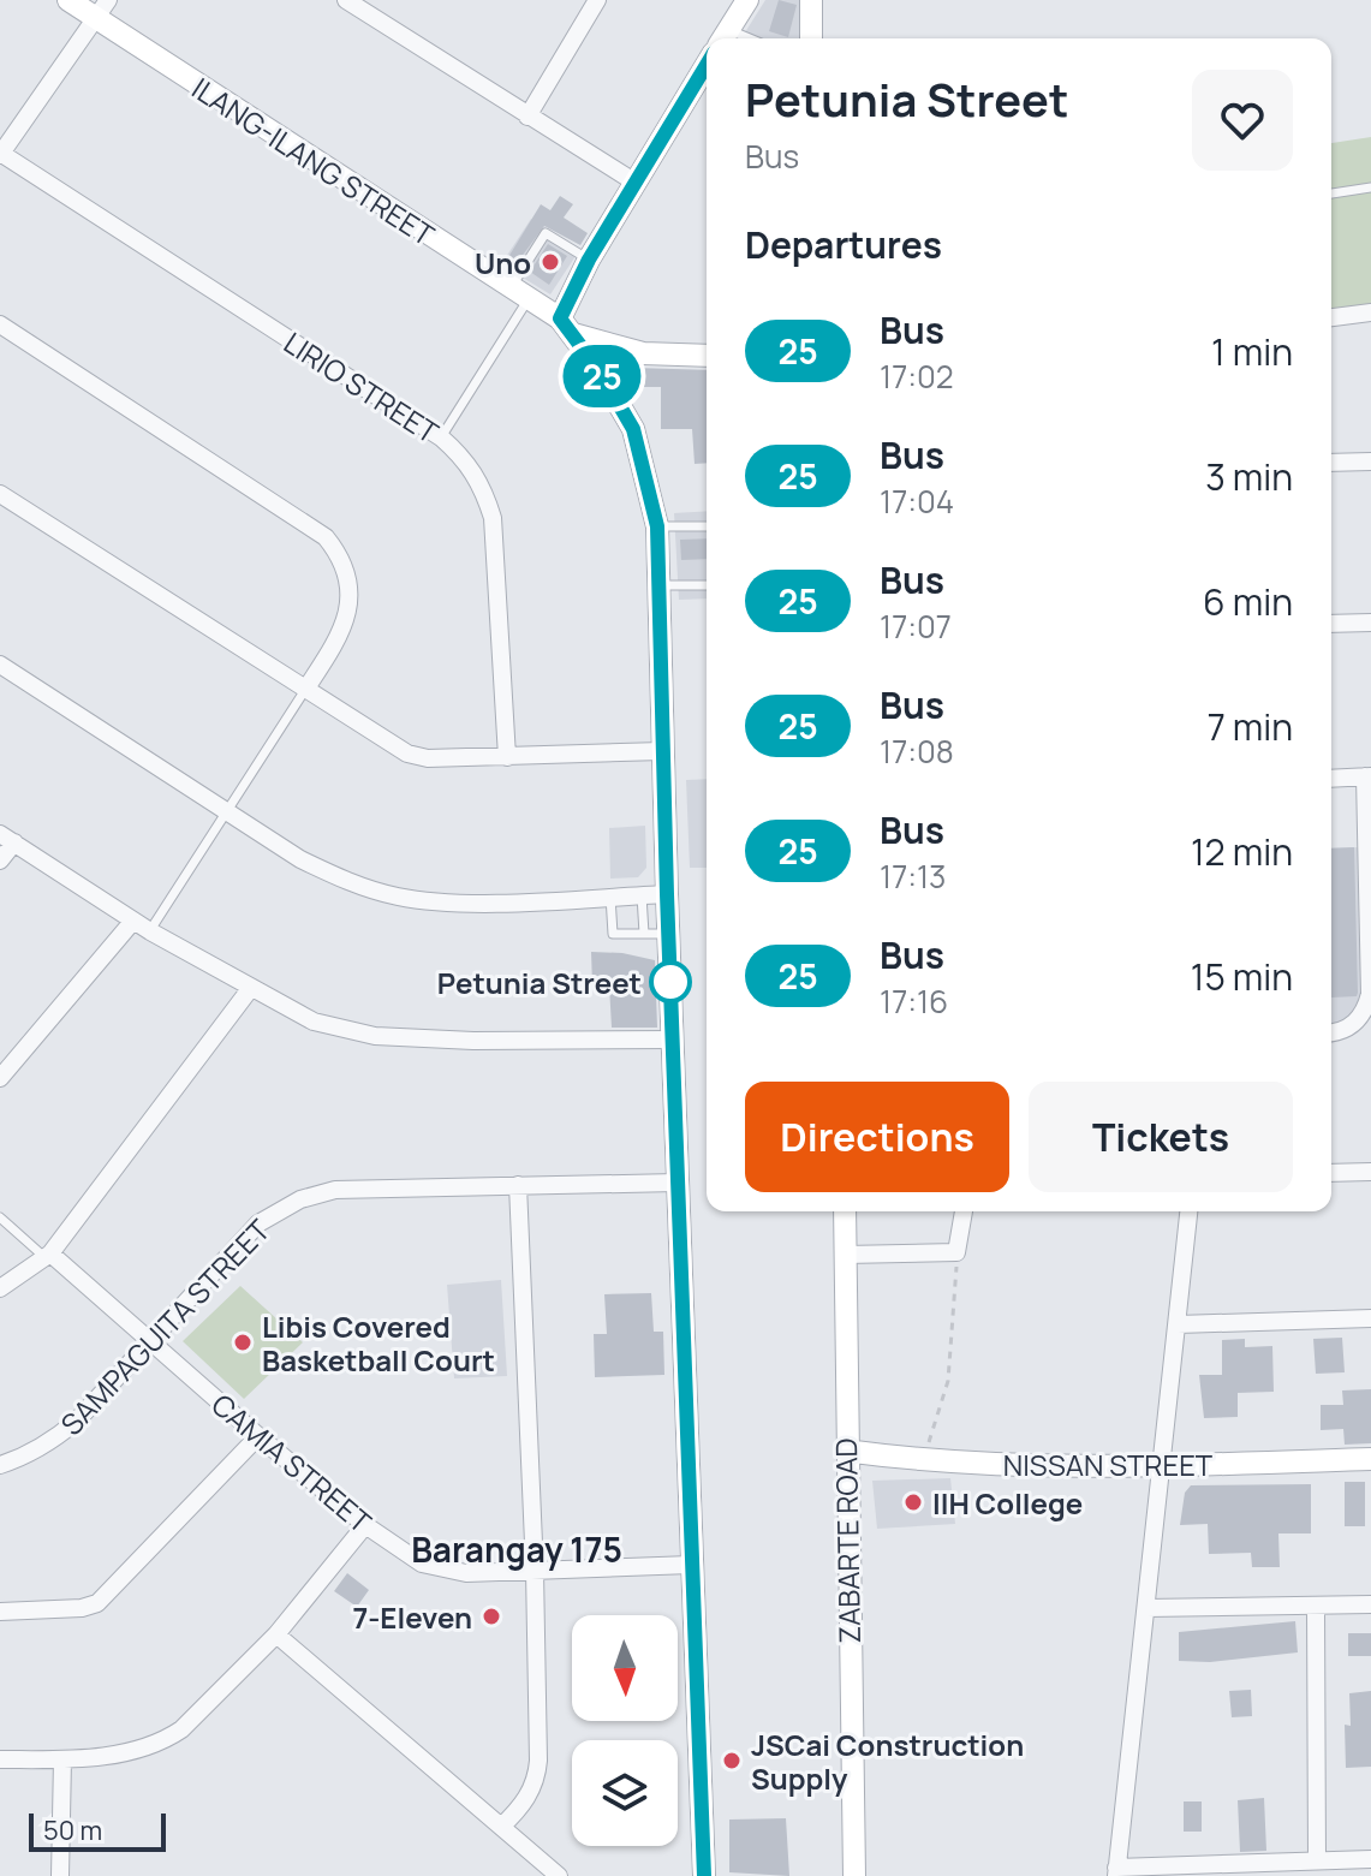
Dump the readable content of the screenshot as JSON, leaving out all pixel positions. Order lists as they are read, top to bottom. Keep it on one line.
{"streets":{"main road":["ILANG-ILANG STREET","NISSAN STREET","ZABARTE ROAD"],"street":["LIRIO STREET","SAMPAGUITA STREET","CAMIA STREET"]},"crossings":[["SAMPAGUITA STREET","CAMIA STREET"],["NISSAN STREET","ZABARTE ROAD"]],"districts":["Barangay 175"],"places":["Uno","Petunia Street","Libis Covered Basketball Court","IIH College","7-Eleven","JSCai Construction Supply"],"lines":["bus line 25"],"scale_bar":"50 m","north":"bottom","page":{"on_map":"25","heading":[["Petunia Street","Bus"],"Departures"],"list":[{"mark":"25","name":"Bus","note":"17:02","value":"1 min"},{"mark":"25","name":"Bus","note":"17:04","value":"3 min"},{"mark":"25","name":"Bus","note":"17:07","value":"6 min"},{"mark":"25","name":"Bus","note":"17:08","value":"7 min"},{"mark":"25","name":"Bus","note":"17:13","value":"12 min"},{"mark":"25","name":"Bus","note":"17:16","value":"15 min"}],"buttons":["Directions","Tickets"],"scale":"50 m"}}
